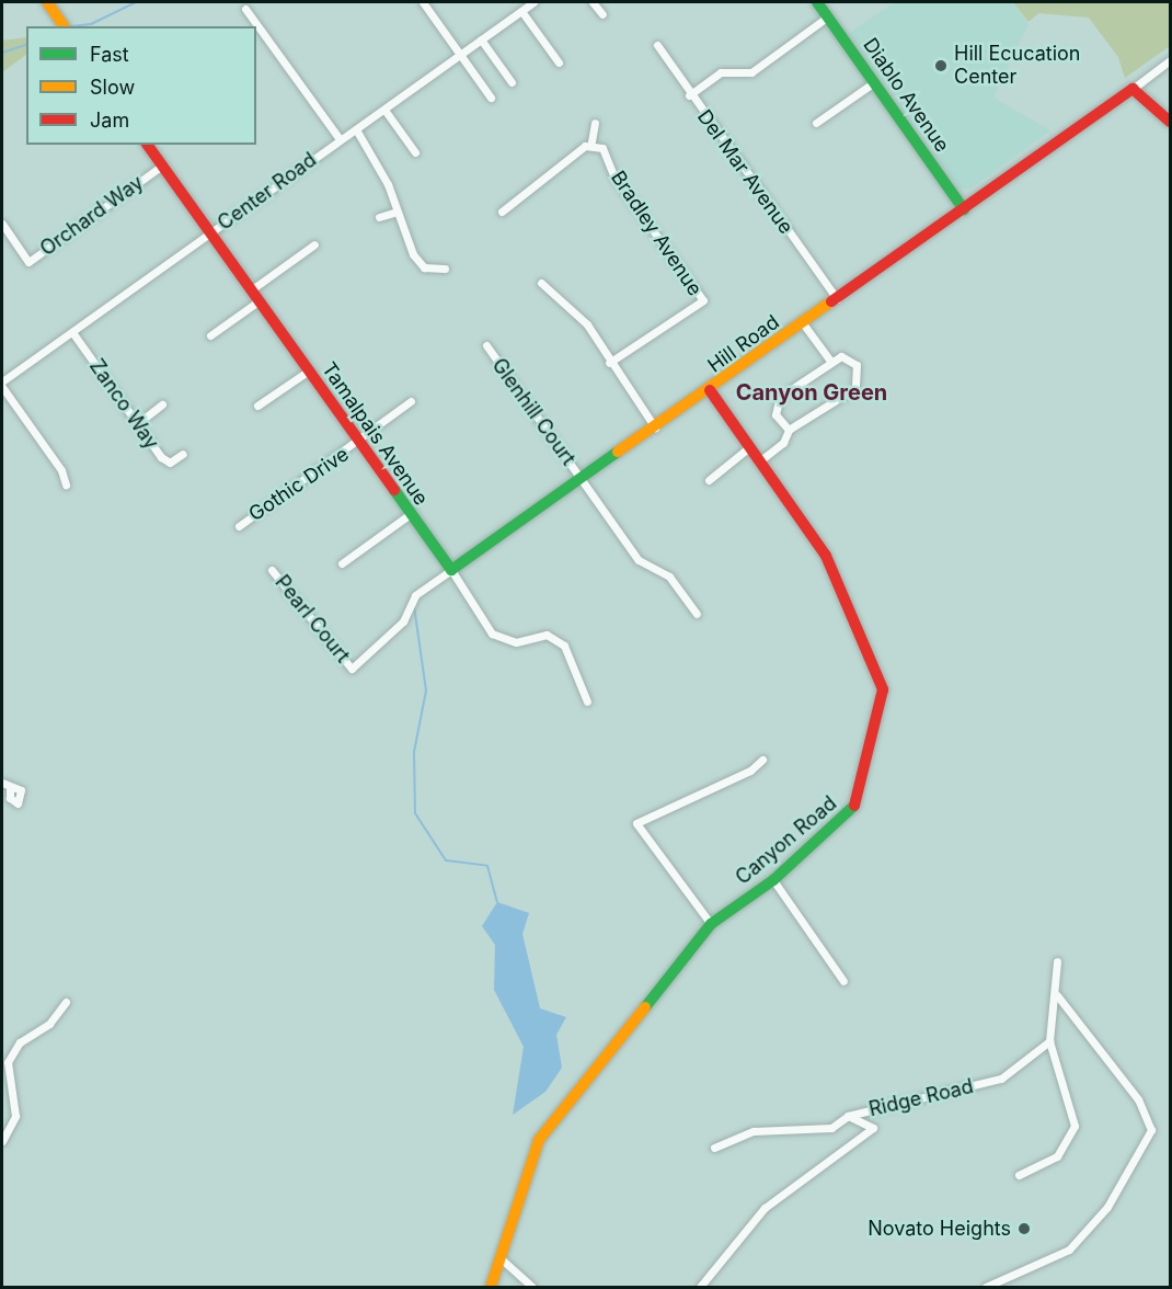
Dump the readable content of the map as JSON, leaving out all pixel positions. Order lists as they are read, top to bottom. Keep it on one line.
{"streets":{"street":["Diablo Avenue","Del Mar Avenue","Center Road","Orchard Way","Bradley Avenue","Hill Road","Zanco Way","Glenhill Court","Tamalpais Avenue","Gothic Drive","Pearl Court","Canyon Road","Ridge Road"]},"crossings":[["Diablo Avenue","Hill Road"],["Del Mar Avenue","Hill Road"],["Center Road","Zanco Way"],["Center Road","Tamalpais Avenue"],["Orchard Way","Tamalpais Avenue"],["Hill Road","Glenhill Court"],["Hill Road","Tamalpais Avenue"],["Hill Road","Pearl Court"],["Hill Road","Canyon Road"],["Tamalpais Avenue","Gothic Drive"]],"districts":["Canyon Green"],"places":["Hill Ecucation Center","Novato Heights"],"legend":["Fast","Slow","Jam"]}
